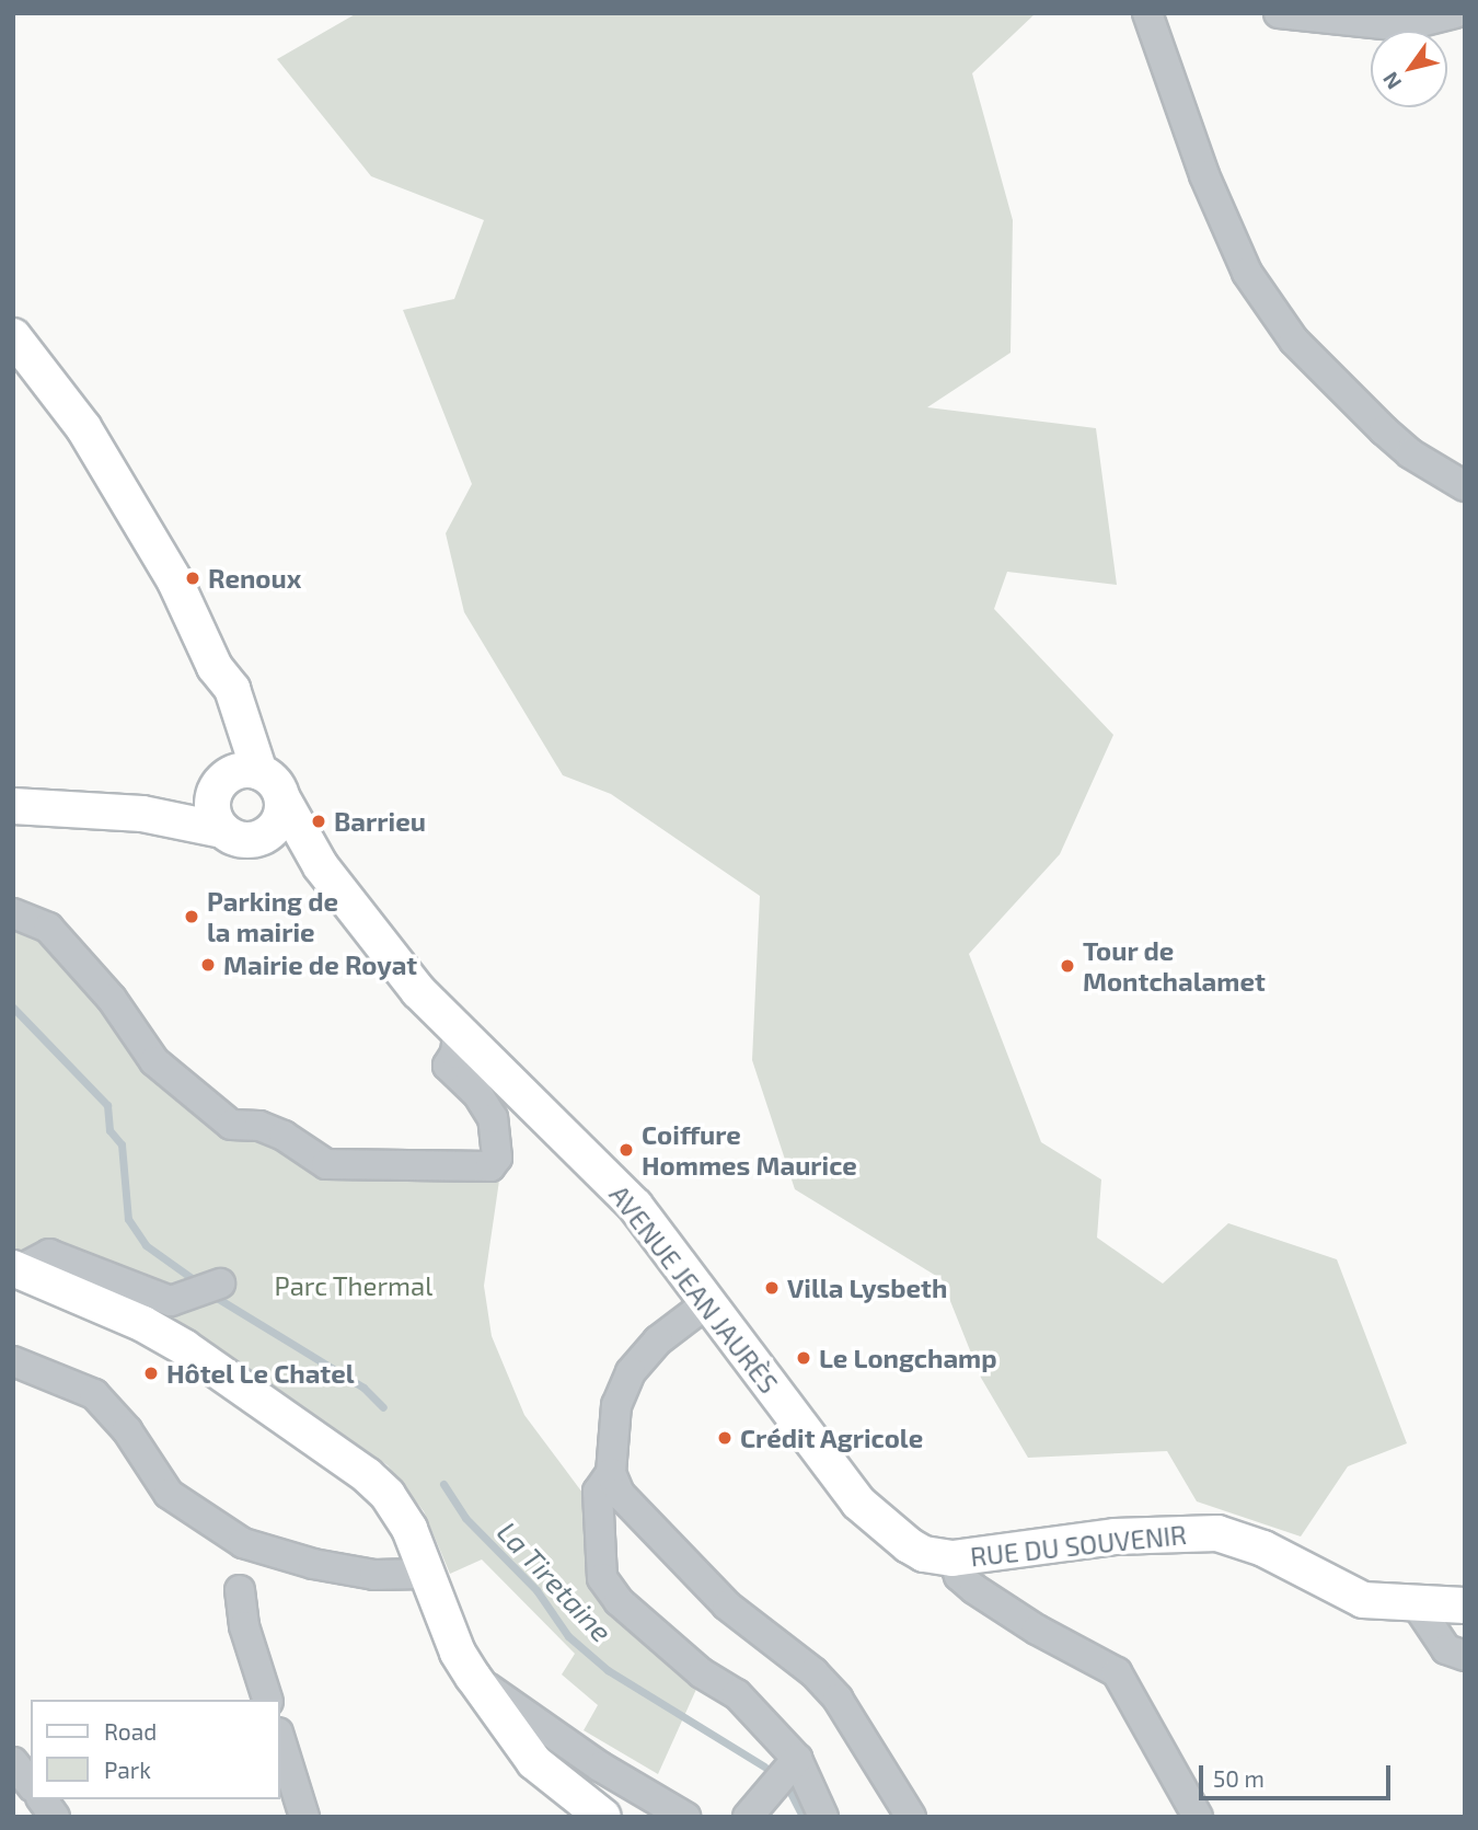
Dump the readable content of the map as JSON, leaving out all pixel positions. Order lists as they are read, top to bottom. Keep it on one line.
{"streets":{"main road":["AVENUE JEAN JAURÈS","RUE DU SOUVENIR"]},"crossings":[["AVENUE JEAN JAURÈS","RUE DU SOUVENIR"]],"water":["La Tiretaine"],"parks":["Parc Thermal"],"places":["Renoux","Barrieu","Parking de la mairie","Mairie de Royat","Tour de Montchalamet","Coiffure Hommes Maurice","Villa Lysbeth","Le Longchamp","Hôtel Le Chatel","Crédit Agricole"],"legend":["Road","Park"],"scale_bar":"50 m","north":"bottom left"}
